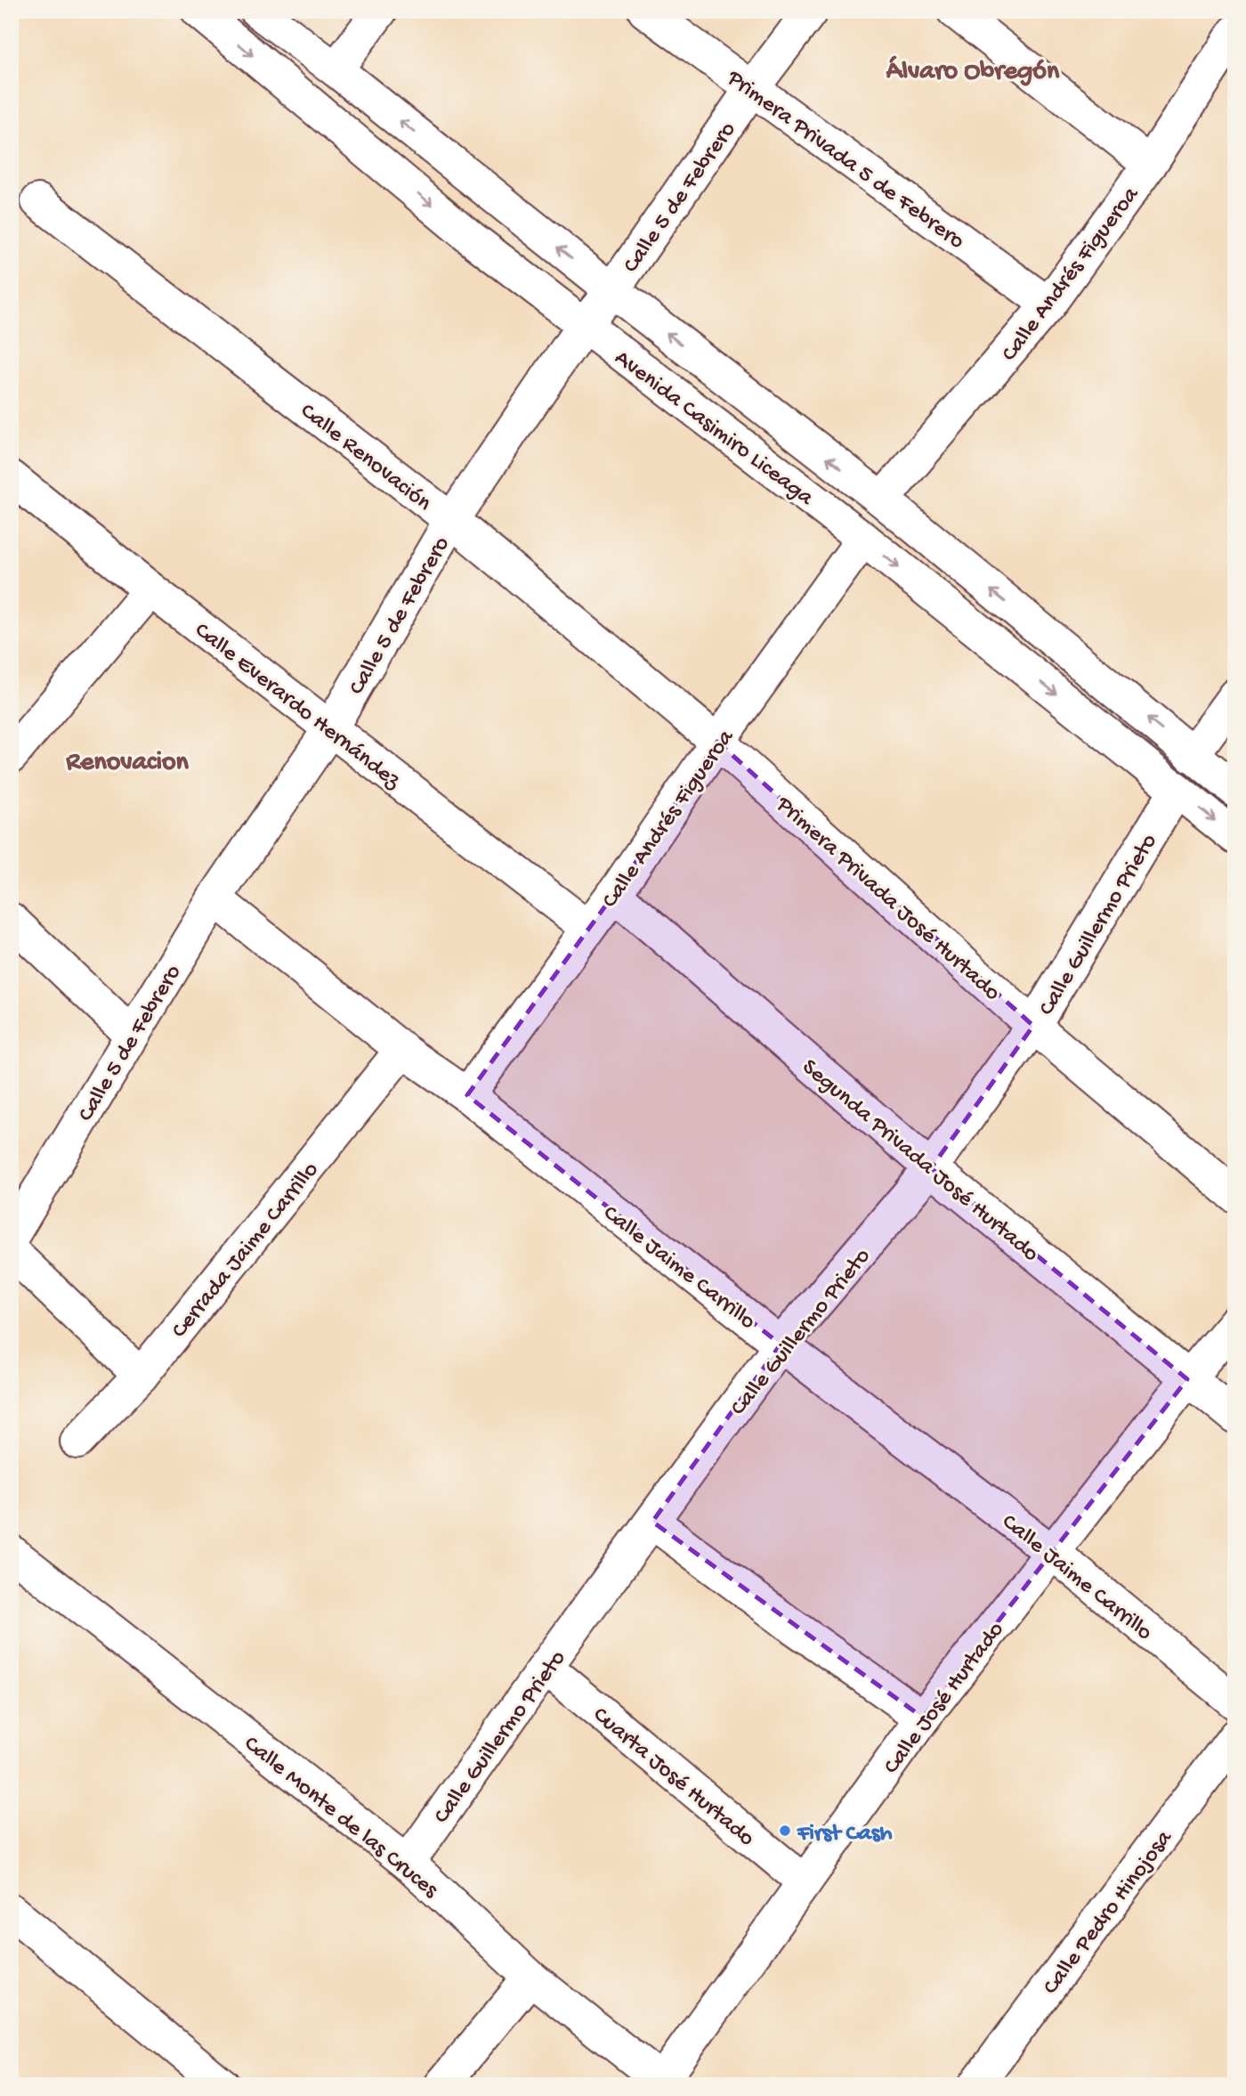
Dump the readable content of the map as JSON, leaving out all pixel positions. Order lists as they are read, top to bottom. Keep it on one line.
{"streets":{"street":["Primera Privada 5 de Febrero","Calle 5 de Febrero","Calle Andrés Figueroa","Avenida Casimiro Liceaga","Calle Renovación","Calle Everardo Hernández","Primera Privada José Hurtado","Calle Guillermo Prieto","Segunda Privada José Hurtado","Cerrada Jaime Carrillo","Calle Jaime Carrillo","Calle José Hurtado","Cuarta José Hurtado","Calle Monte de las Cruces","Calle Pedro Hinojosa"]},"crossings":[["Primera Privada 5 de Febrero","Calle 5 de Febrero"],["Primera Privada 5 de Febrero","Calle Andrés Figueroa"],["Calle 5 de Febrero","Avenida Casimiro Liceaga"],["Calle 5 de Febrero","Calle Renovación"],["Calle 5 de Febrero","Calle Everardo Hernández"],["Calle 5 de Febrero","Calle Jaime Carrillo"],["Calle Andrés Figueroa","Avenida Casimiro Liceaga"],["Calle Andrés Figueroa","Calle Renovación"],["Calle Andrés Figueroa","Calle Everardo Hernández"],["Calle Andrés Figueroa","Primera Privada José Hurtado"],["Calle Andrés Figueroa","Segunda Privada José Hurtado"],["Calle Andrés Figueroa","Calle Jaime Carrillo"],["Avenida Casimiro Liceaga","Calle Guillermo Prieto"],["Calle Renovación","Primera Privada José Hurtado"],["Primera Privada José Hurtado","Calle Guillermo Prieto"],["Calle Guillermo Prieto","Segunda Privada José Hurtado"],["Calle Guillermo Prieto","Calle Jaime Carrillo"],["Calle Guillermo Prieto","Cuarta José Hurtado"],["Calle Guillermo Prieto","Calle Monte de las Cruces"],["Segunda Privada José Hurtado","Calle José Hurtado"],["Cerrada Jaime Carrillo","Calle Jaime Carrillo"],["Calle Jaime Carrillo","Calle José Hurtado"],["Calle José Hurtado","Cuarta José Hurtado"],["Calle José Hurtado","Calle Monte de las Cruces"]],"districts":["Álvaro Obregón","Renovacion"],"places":["First Cash"]}
